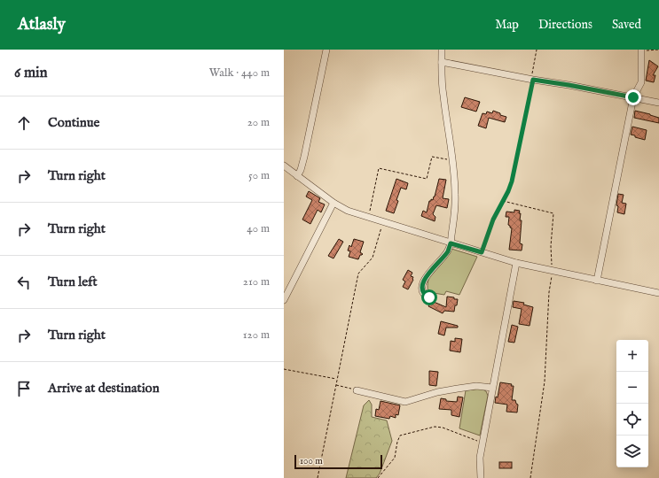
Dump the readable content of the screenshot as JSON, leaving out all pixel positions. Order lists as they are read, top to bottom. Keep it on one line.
{"scale_bar":"100 m","page":{"header":"Atlasly","nav":["Map","Directions","Saved"],"heading":["6 min","Walk · 440 m"],"list":[["Continue","20 m"],["Turn right","50 m"],["Turn right","40 m"],["Turn left","210 m"],["Turn right","120 m"],"Arrive at destination"],"map_buttons":["+","−"],"scale":"100 m"}}
